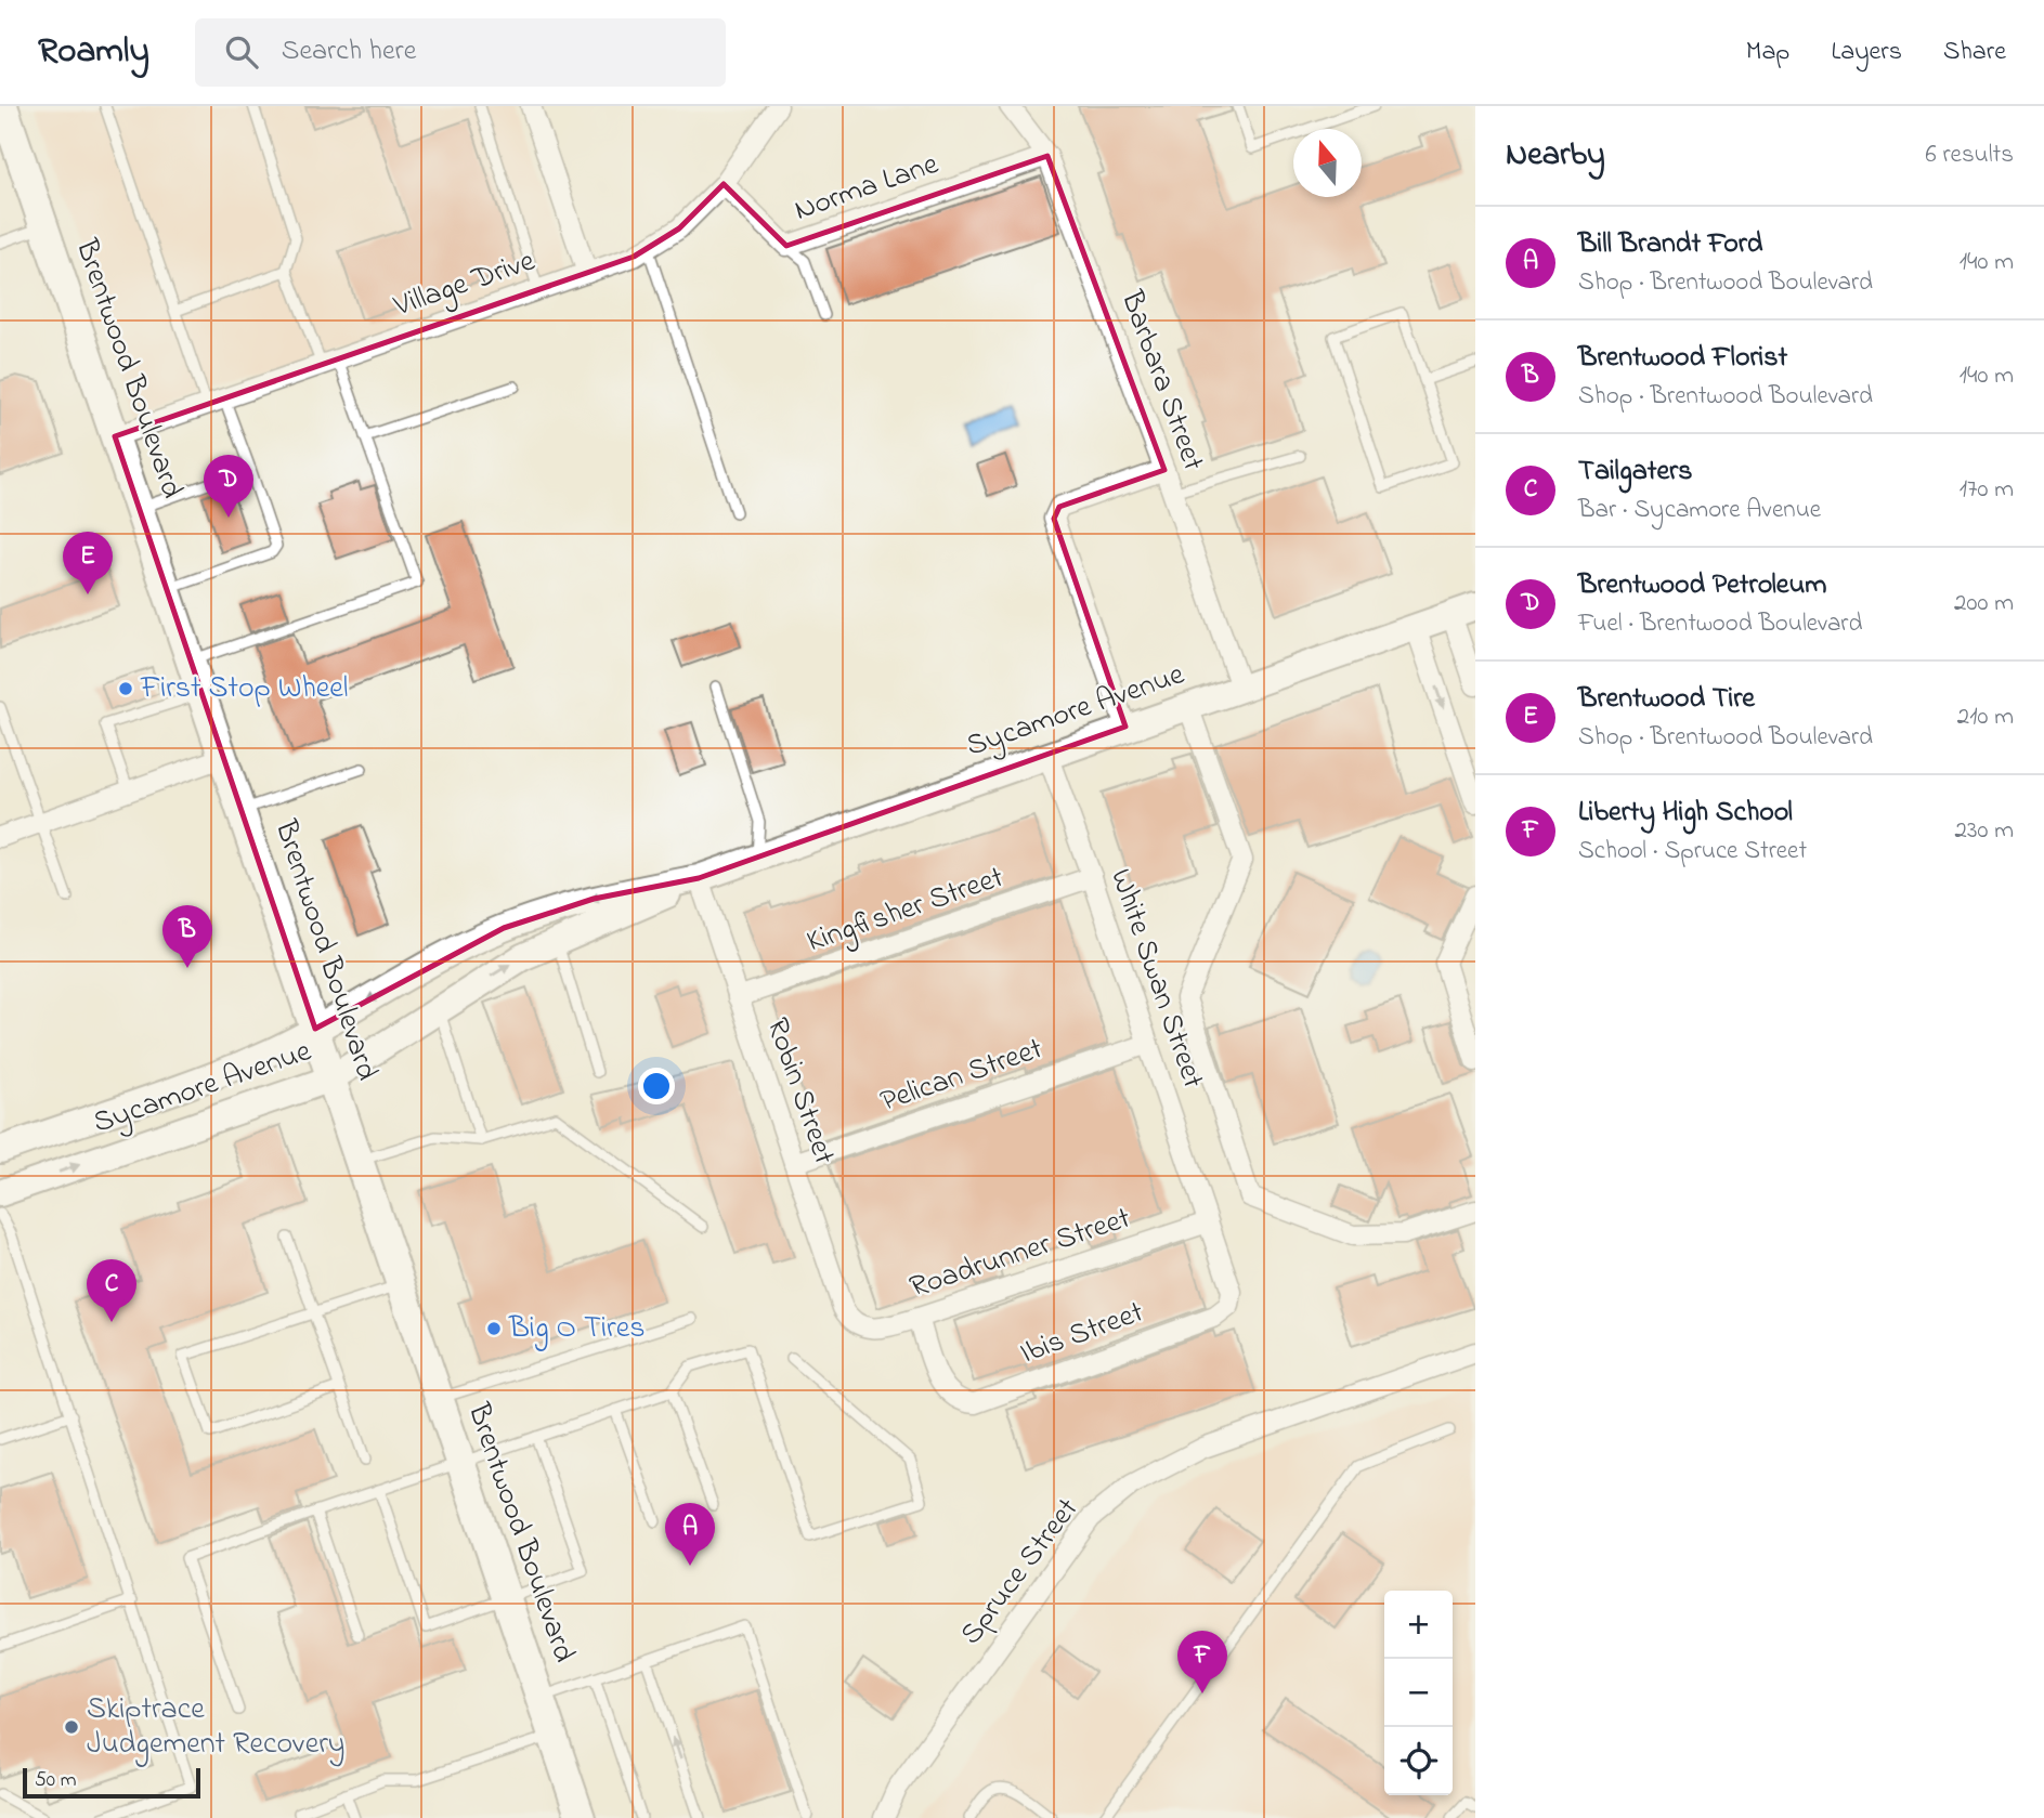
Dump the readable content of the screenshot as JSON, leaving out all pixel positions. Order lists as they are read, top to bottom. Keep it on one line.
{"streets":{"main road":["Brentwood Boulevard"],"street":["Norma Lane","Village Drive","Barbara Street","Sycamore Avenue","Kingfisher Street","White Swan Street","Pelican Street","Robin Street","Roadrunner Street","Ibis Street","Spruce Street"]},"crossings":[["Norma Lane","Village Drive"],["Norma Lane","Barbara Street"],["Village Drive","Brentwood Boulevard"],["Brentwood Boulevard","Sycamore Avenue"],["Barbara Street","Sycamore Avenue"],["Sycamore Avenue","White Swan Street"],["Sycamore Avenue","Robin Street"],["Kingfisher Street","White Swan Street"],["Kingfisher Street","Robin Street"],["White Swan Street","Pelican Street"],["White Swan Street","Roadrunner Street"],["White Swan Street","Ibis Street"],["Pelican Street","Robin Street"],["Robin Street","Roadrunner Street"],["Roadrunner Street","Ibis Street"]],"places":["First Stop Wheel","Big O Tires","Skiptrace Judgement Recovery"],"scale_bar":"50 m","north":"top","page":{"header":"Roamly","search":"Search here","nav":["Map","Layers","Share"],"heading":["Nearby","6 results"],"list":[{"mark":"A","name":"Bill Brandt Ford","note":"Shop · Brentwood Boulevard","value":"140 m"},{"mark":"B","name":"Brentwood Florist","note":"Shop · Brentwood Boulevard","value":"140 m"},{"mark":"C","name":"Tailgaters","note":"Bar · Sycamore Avenue","value":"170 m"},{"mark":"D","name":"Brentwood Petroleum","note":"Fuel · Brentwood Boulevard","value":"200 m"},{"mark":"E","name":"Brentwood Tire","note":"Shop · Brentwood Boulevard","value":"210 m"},{"mark":"F","name":"Liberty High School","note":"School · Spruce Street","value":"230 m"}],"pins":["D","E","B","C","A","F"],"map_buttons":["+","−"],"scale":"50 m"}}
